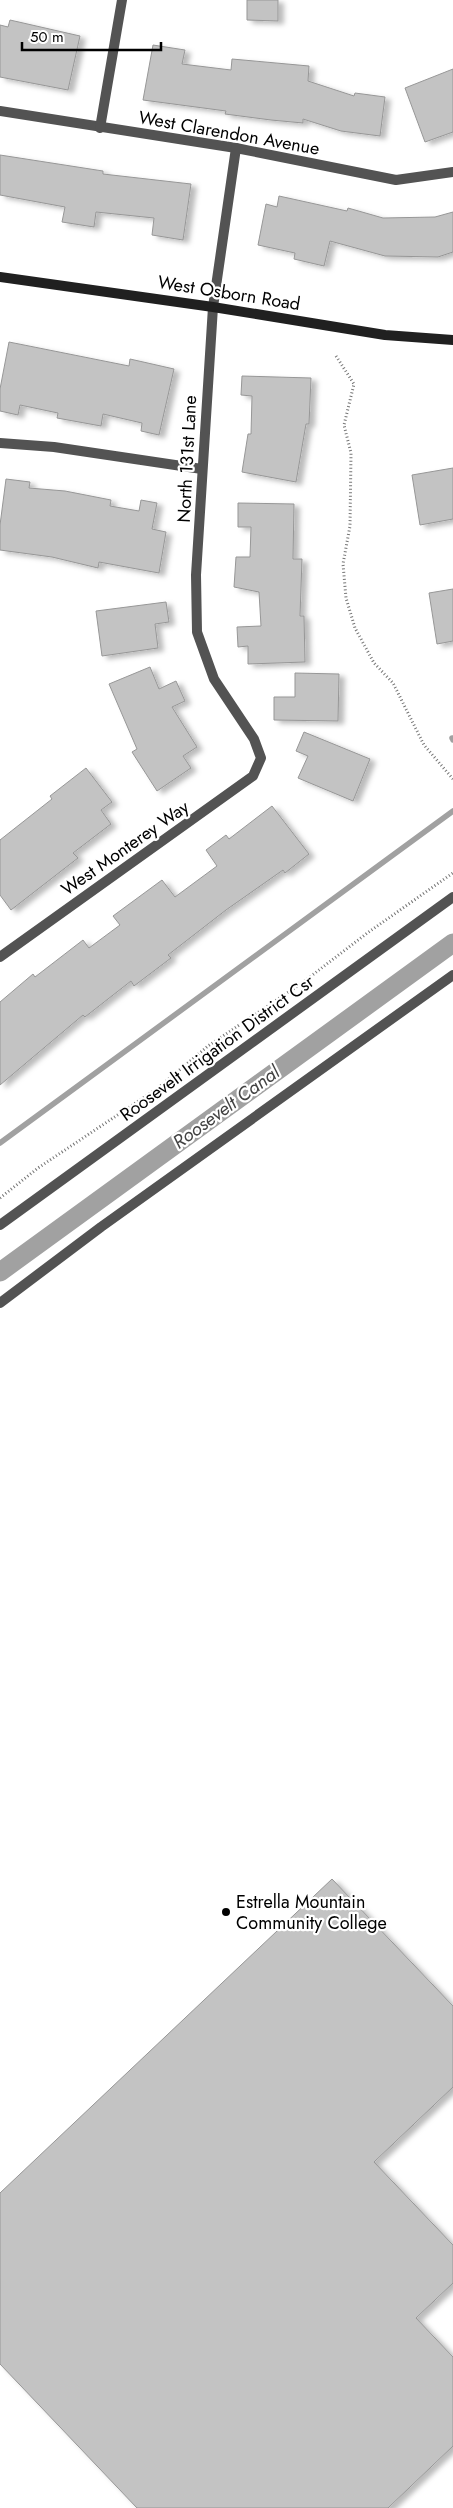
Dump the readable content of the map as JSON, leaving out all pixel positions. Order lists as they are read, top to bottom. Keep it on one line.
{"streets":{"street":["West Clarendon Avenue","West Osborn Road","North 131st Lane","West Monterey Way","Roosevelt Irrigation District Csr"]},"crossings":[["West Clarendon Avenue","North 131st Lane"],["West Osborn Road","North 131st Lane"],["North 131st Lane","West Monterey Way"]],"water":["Roosevelt Canal"],"places":["Estrella Mountain Community College"],"scale_bar":"50 m"}
